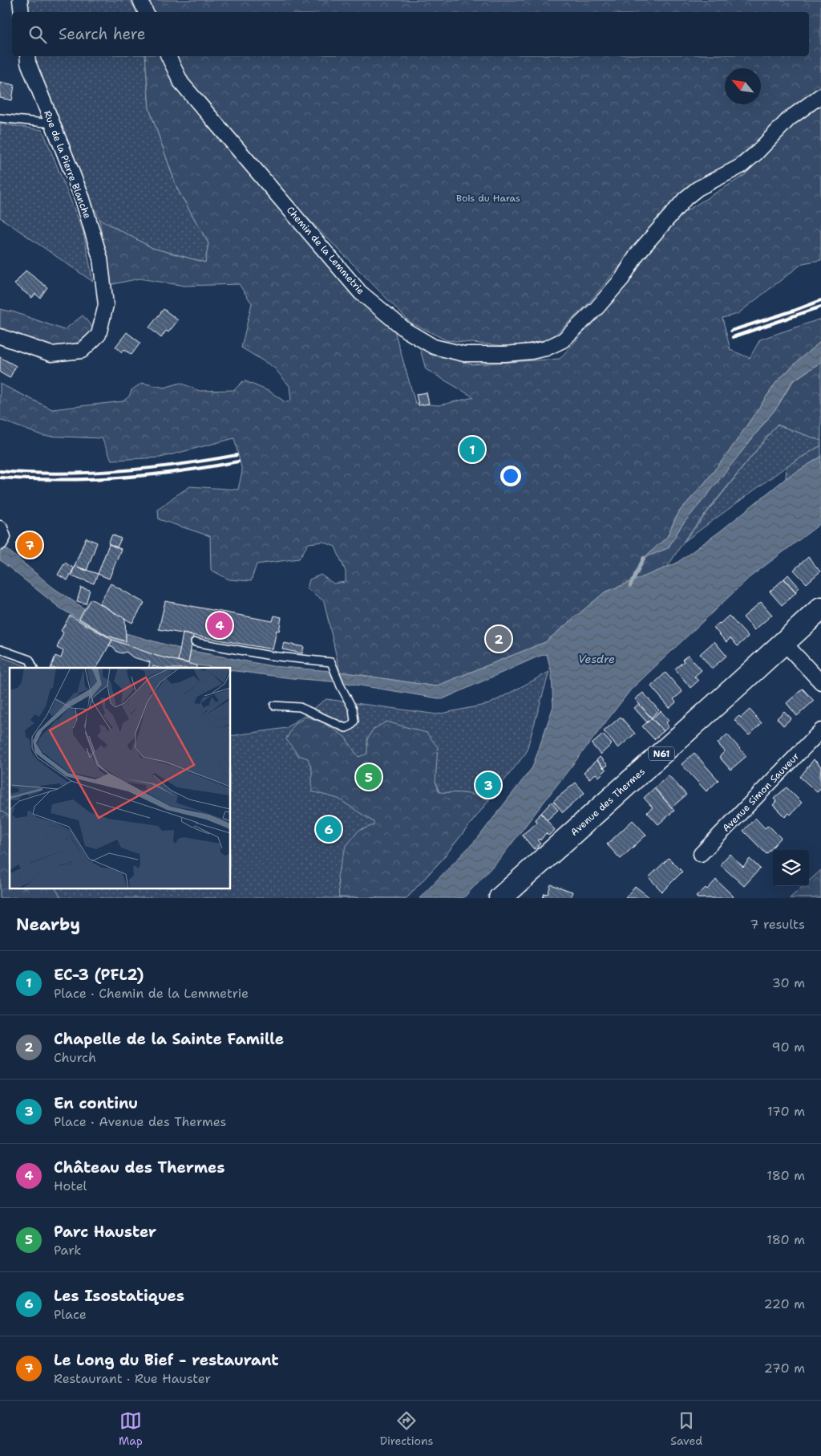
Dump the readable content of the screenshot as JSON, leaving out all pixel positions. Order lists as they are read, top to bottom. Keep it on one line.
{"streets":{"main road":["N61","Avenue des Thermes"],"street":["Rue de la Pierre Blanche","Chemin de la Lemmetrie","Avenue Simon Sauveur"]},"water":["Vesdre"],"parks":["Bois du Haras"],"north":"top left","page":{"search":"Search here","pins":["1","7","4","2","5","3","6"],"heading":["Nearby","7 results"],"list":[{"mark":"1","name":"EC-3 (PFL2)","note":"Place · Chemin de la Lemmetrie","value":"30 m"},{"mark":"2","name":"Chapelle de la Sainte Famille","note":"Church","value":"90 m"},{"mark":"3","name":"En continu","note":"Place · Avenue des Thermes","value":"170 m"},{"mark":"4","name":"Château des Thermes","note":"Hotel","value":"180 m"},{"mark":"5","name":"Parc Hauster","note":"Park","value":"180 m"},{"mark":"6","name":"Les Isostatiques","note":"Place","value":"220 m"},{"mark":"7","name":"Le Long du Bief - restaurant","note":"Restaurant · Rue Hauster","value":"270 m"}],"nav":["Map","Directions","Saved"]}}
